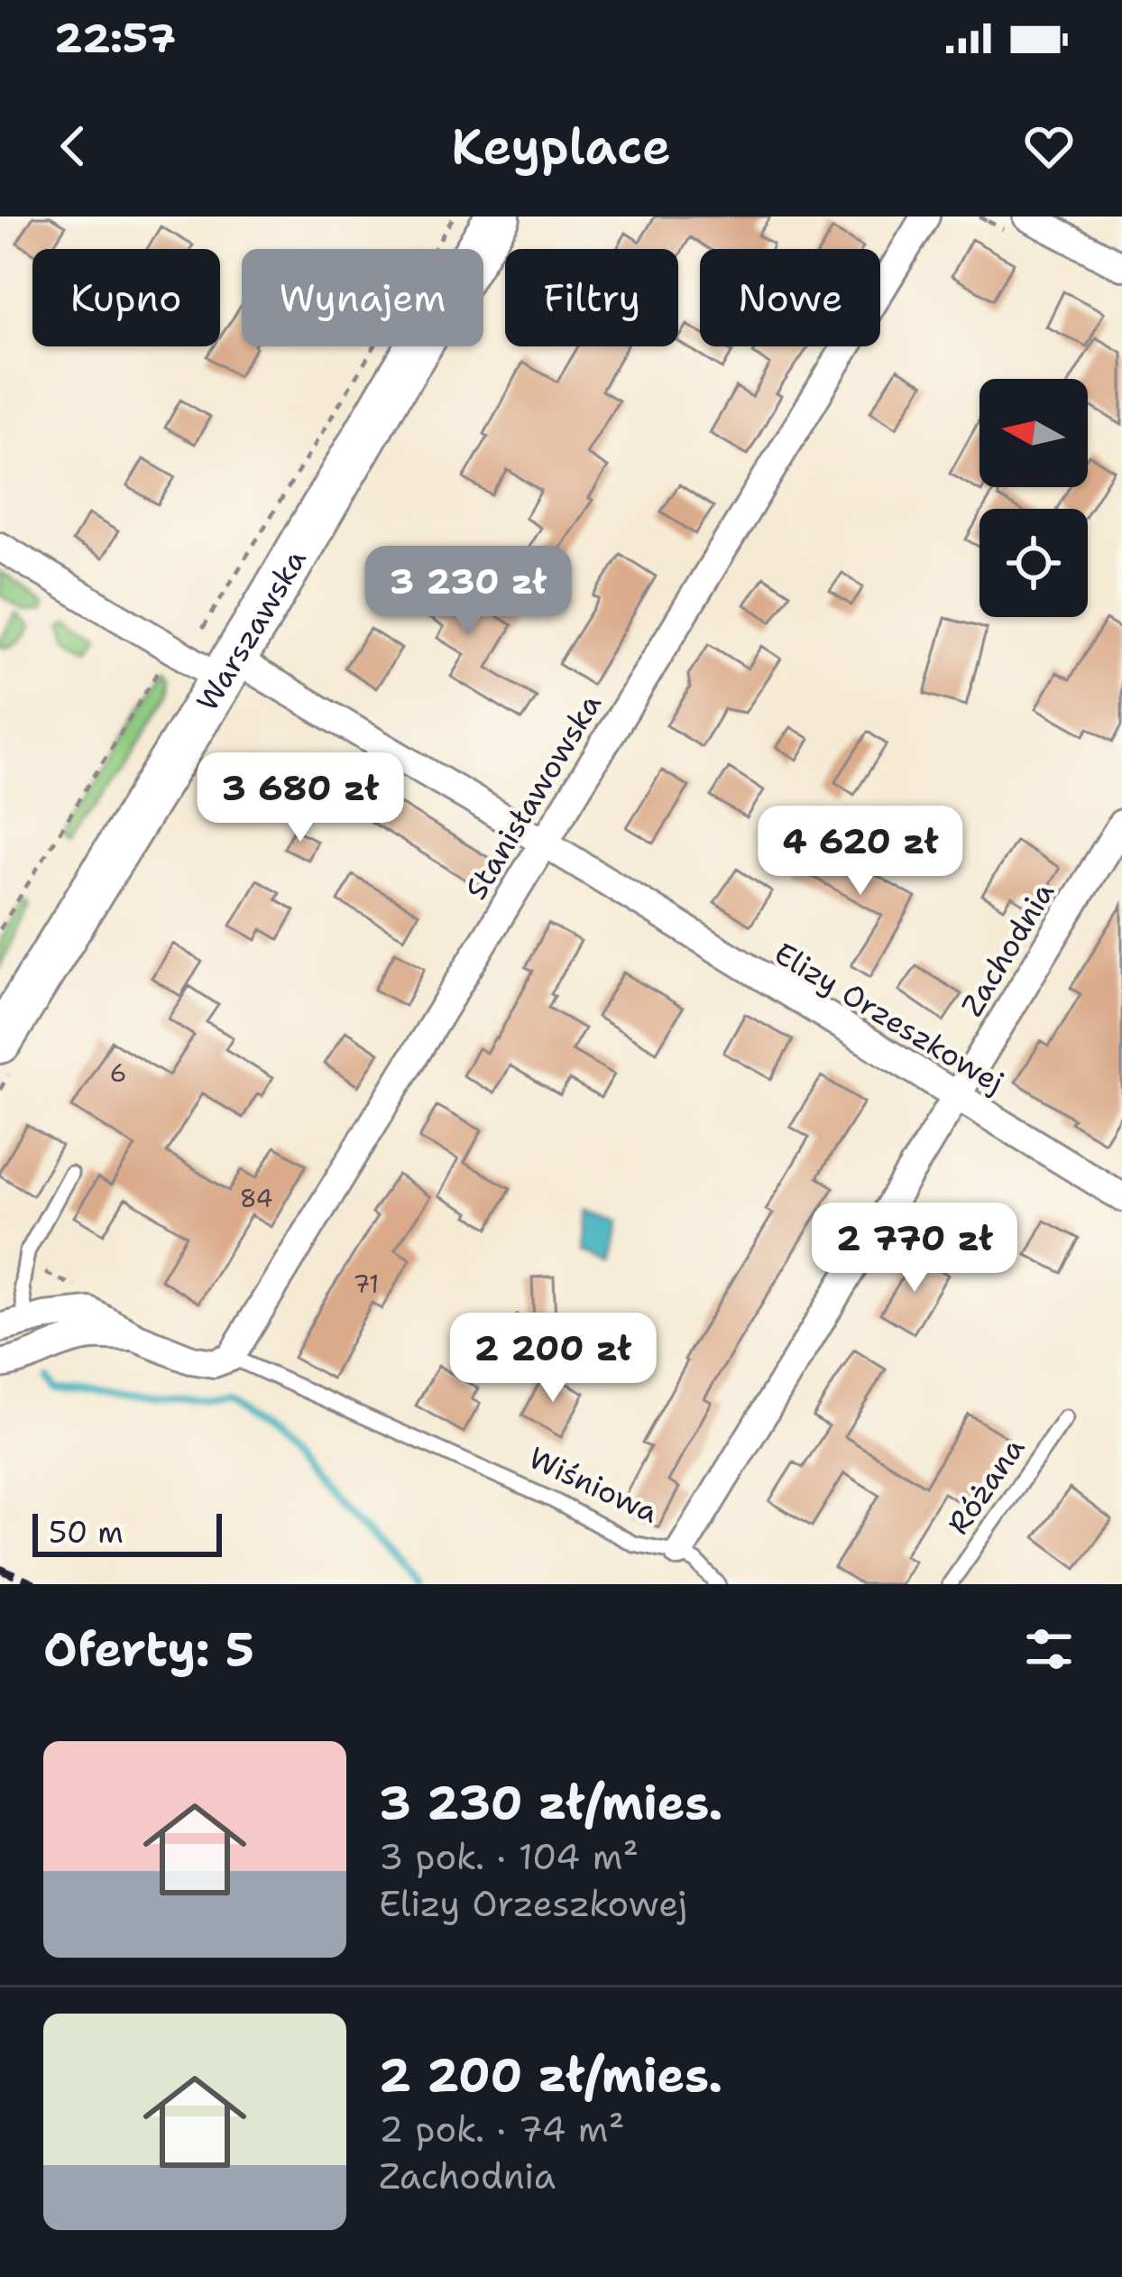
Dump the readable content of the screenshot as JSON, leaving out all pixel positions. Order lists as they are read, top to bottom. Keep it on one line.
{"streets":{"main road":["Warszawska"],"street":["Stanisławowska","Zachodnia","Elizy Orzeszkowej","Wiśniowa"],"lane":["Różana"]},"crossings":[["Warszawska","Elizy Orzeszkowej"],["Stanisławowska","Elizy Orzeszkowej"],["Stanisławowska","Wiśniowa"],["Zachodnia","Elizy Orzeszkowej"],["Zachodnia","Wiśniowa"]],"house_numbers":["6","84","71"],"scale_bar":"50 m","north":"left","page":{"status":"22:57","header":"Keyplace","chip":["Kupno","Wynajem","Filtry","Nowe"],"price":["3 230 zł","3 680 zł","4 620 zł","2 770 zł","2 200 zł"],"scale":"50 m","heading":"Oferty: 5","list":[{"name":"3 230 zł/mies.","note":"3 pok. · 104 m² · Elizy Orzeszkowej"},{"name":"2 200 zł/mies.","note":"2 pok. · 74 m² · Zachodnia"}]}}
